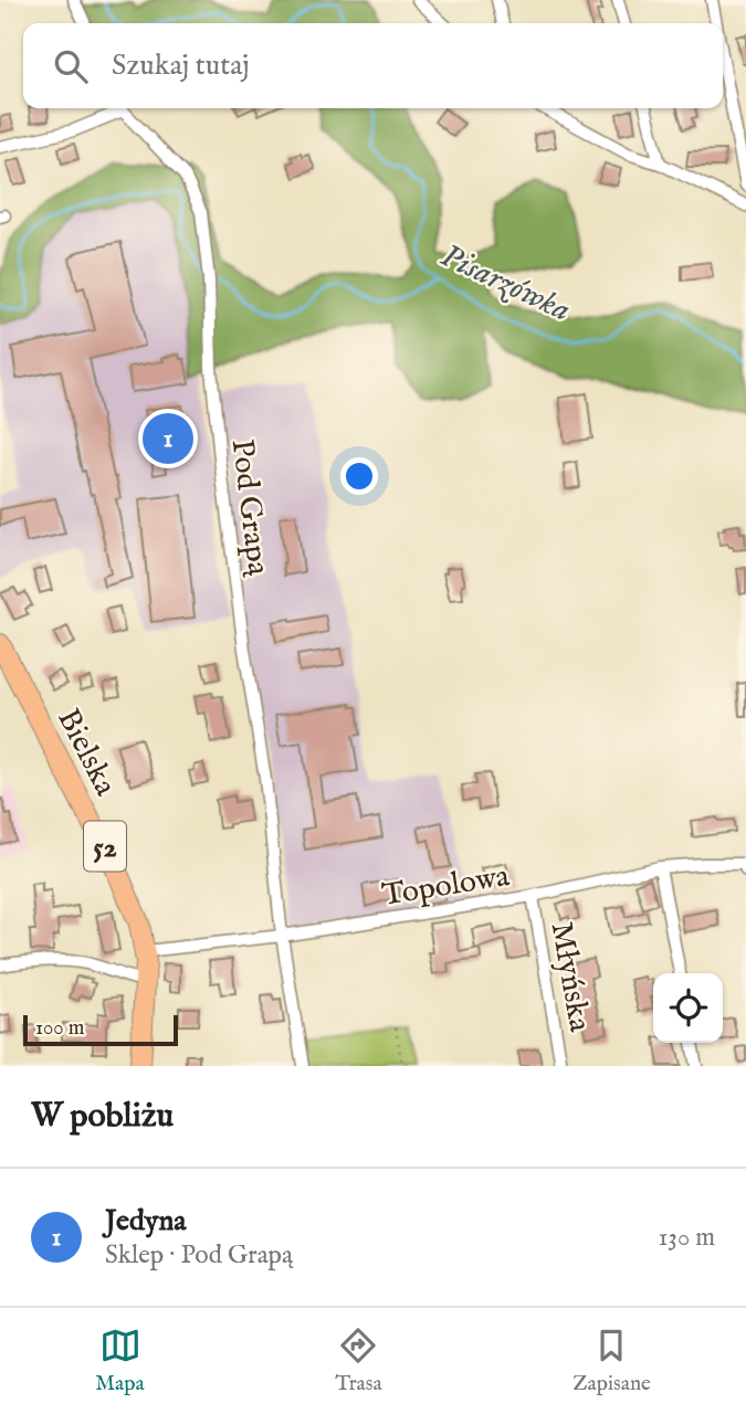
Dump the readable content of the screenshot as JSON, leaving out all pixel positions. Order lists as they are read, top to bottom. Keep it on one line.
{"streets":{"main road":["Bielska","52"],"street":["Pod Grapą","Topolowa","Młyńska"]},"crossings":[["Pod Grapą","Topolowa"],["Bielska","Topolowa"],["Topolowa","Młyńska"]],"water":["Pisarzówka"],"scale_bar":"100 m","page":{"search":"Szukaj tutaj","pins":"1","scale":"100 m","heading":"W pobliżu","list":[{"mark":"1","name":"Jedyna","note":"Sklep · Pod Grapą","value":"130 m"}],"nav":["Mapa","Trasa","Zapisane"]}}
